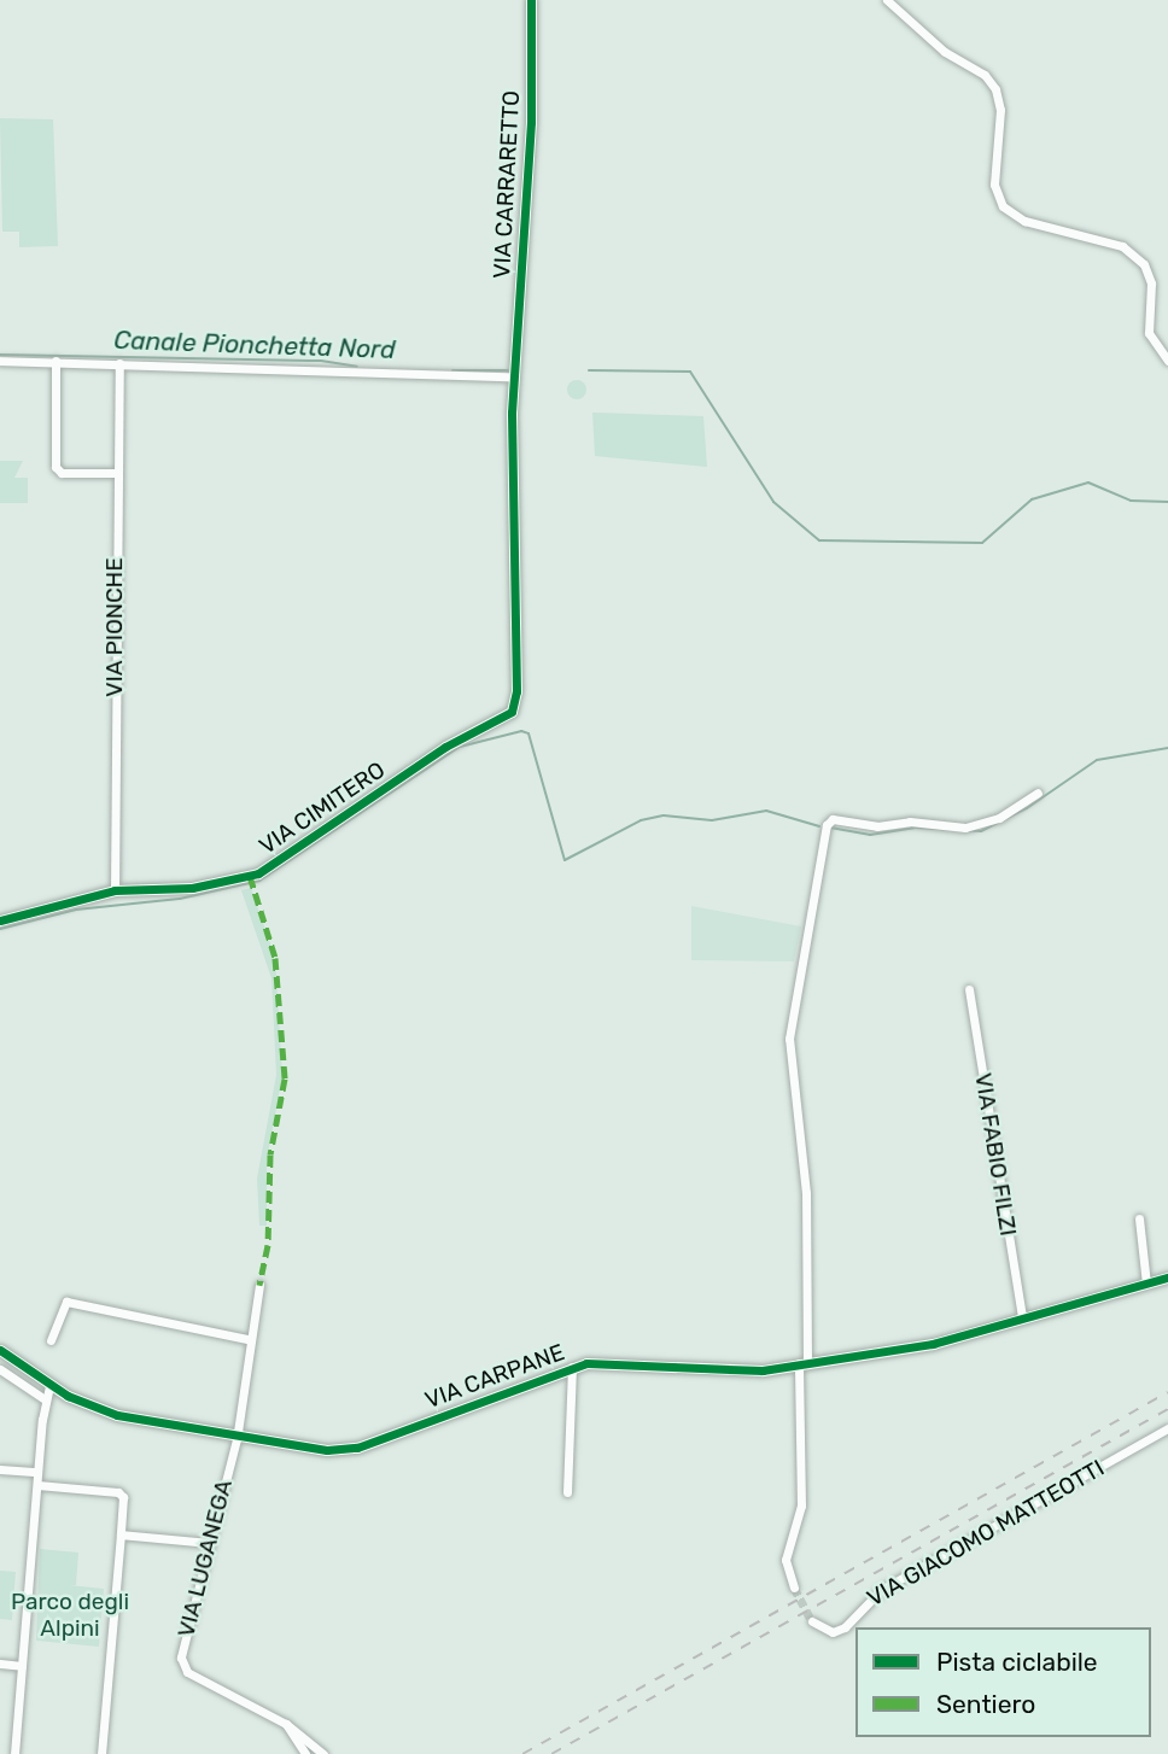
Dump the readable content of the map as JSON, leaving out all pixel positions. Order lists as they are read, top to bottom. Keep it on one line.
{"streets":{"street":["VIA CARRARETTO","VIA PIONCHE","VIA CIMITERO","VIA FABIO FILZI","VIA CARPANE","VIA GIACOMO MATTEOTTI","VIA LUGANEGA"]},"crossings":[["VIA CARRARETTO","VIA CIMITERO"],["VIA PIONCHE","VIA CIMITERO"],["VIA FABIO FILZI","VIA CARPANE"],["VIA CARPANE","VIA LUGANEGA"]],"water":["Canale Pionchetta Nord"],"parks":["Parco degli Alpini"],"legend":["Pista ciclabile","Sentiero"]}
